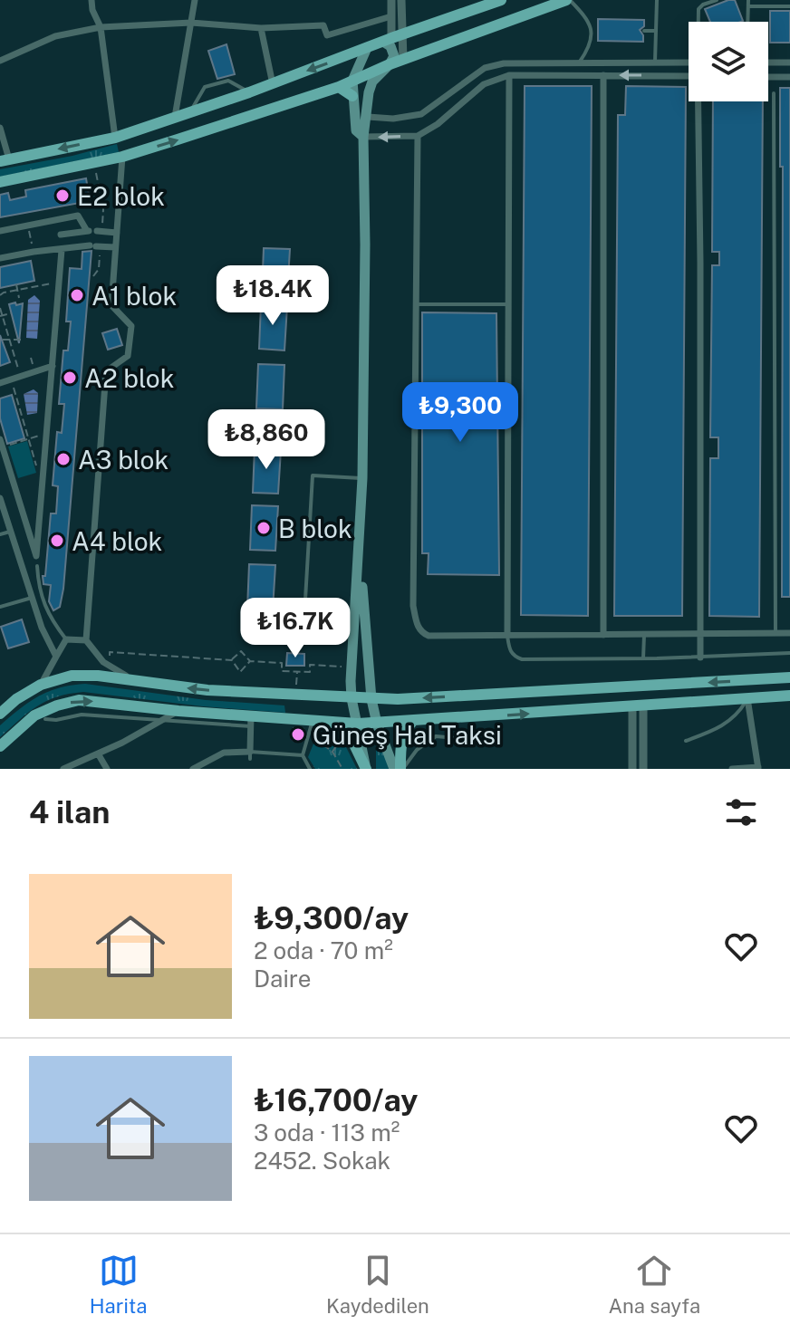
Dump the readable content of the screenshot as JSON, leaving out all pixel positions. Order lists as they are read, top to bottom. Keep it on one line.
{"places":["E2 blok","A1 blok","A2 blok","A3 blok","B blok","A4 blok","Güneş Hal Taksi"],"page":{"price":["₺18.4K","₺9,300","₺8,860","₺16.7K"],"heading":"4 ilan","list":[{"name":"₺9,300/ay","note":"2 oda · 70 m² · Daire"},{"name":"₺16,700/ay","note":"3 oda · 113 m² · 2452. Sokak"}],"tabs":["Harita","Kaydedilen","Ana sayfa"]}}
